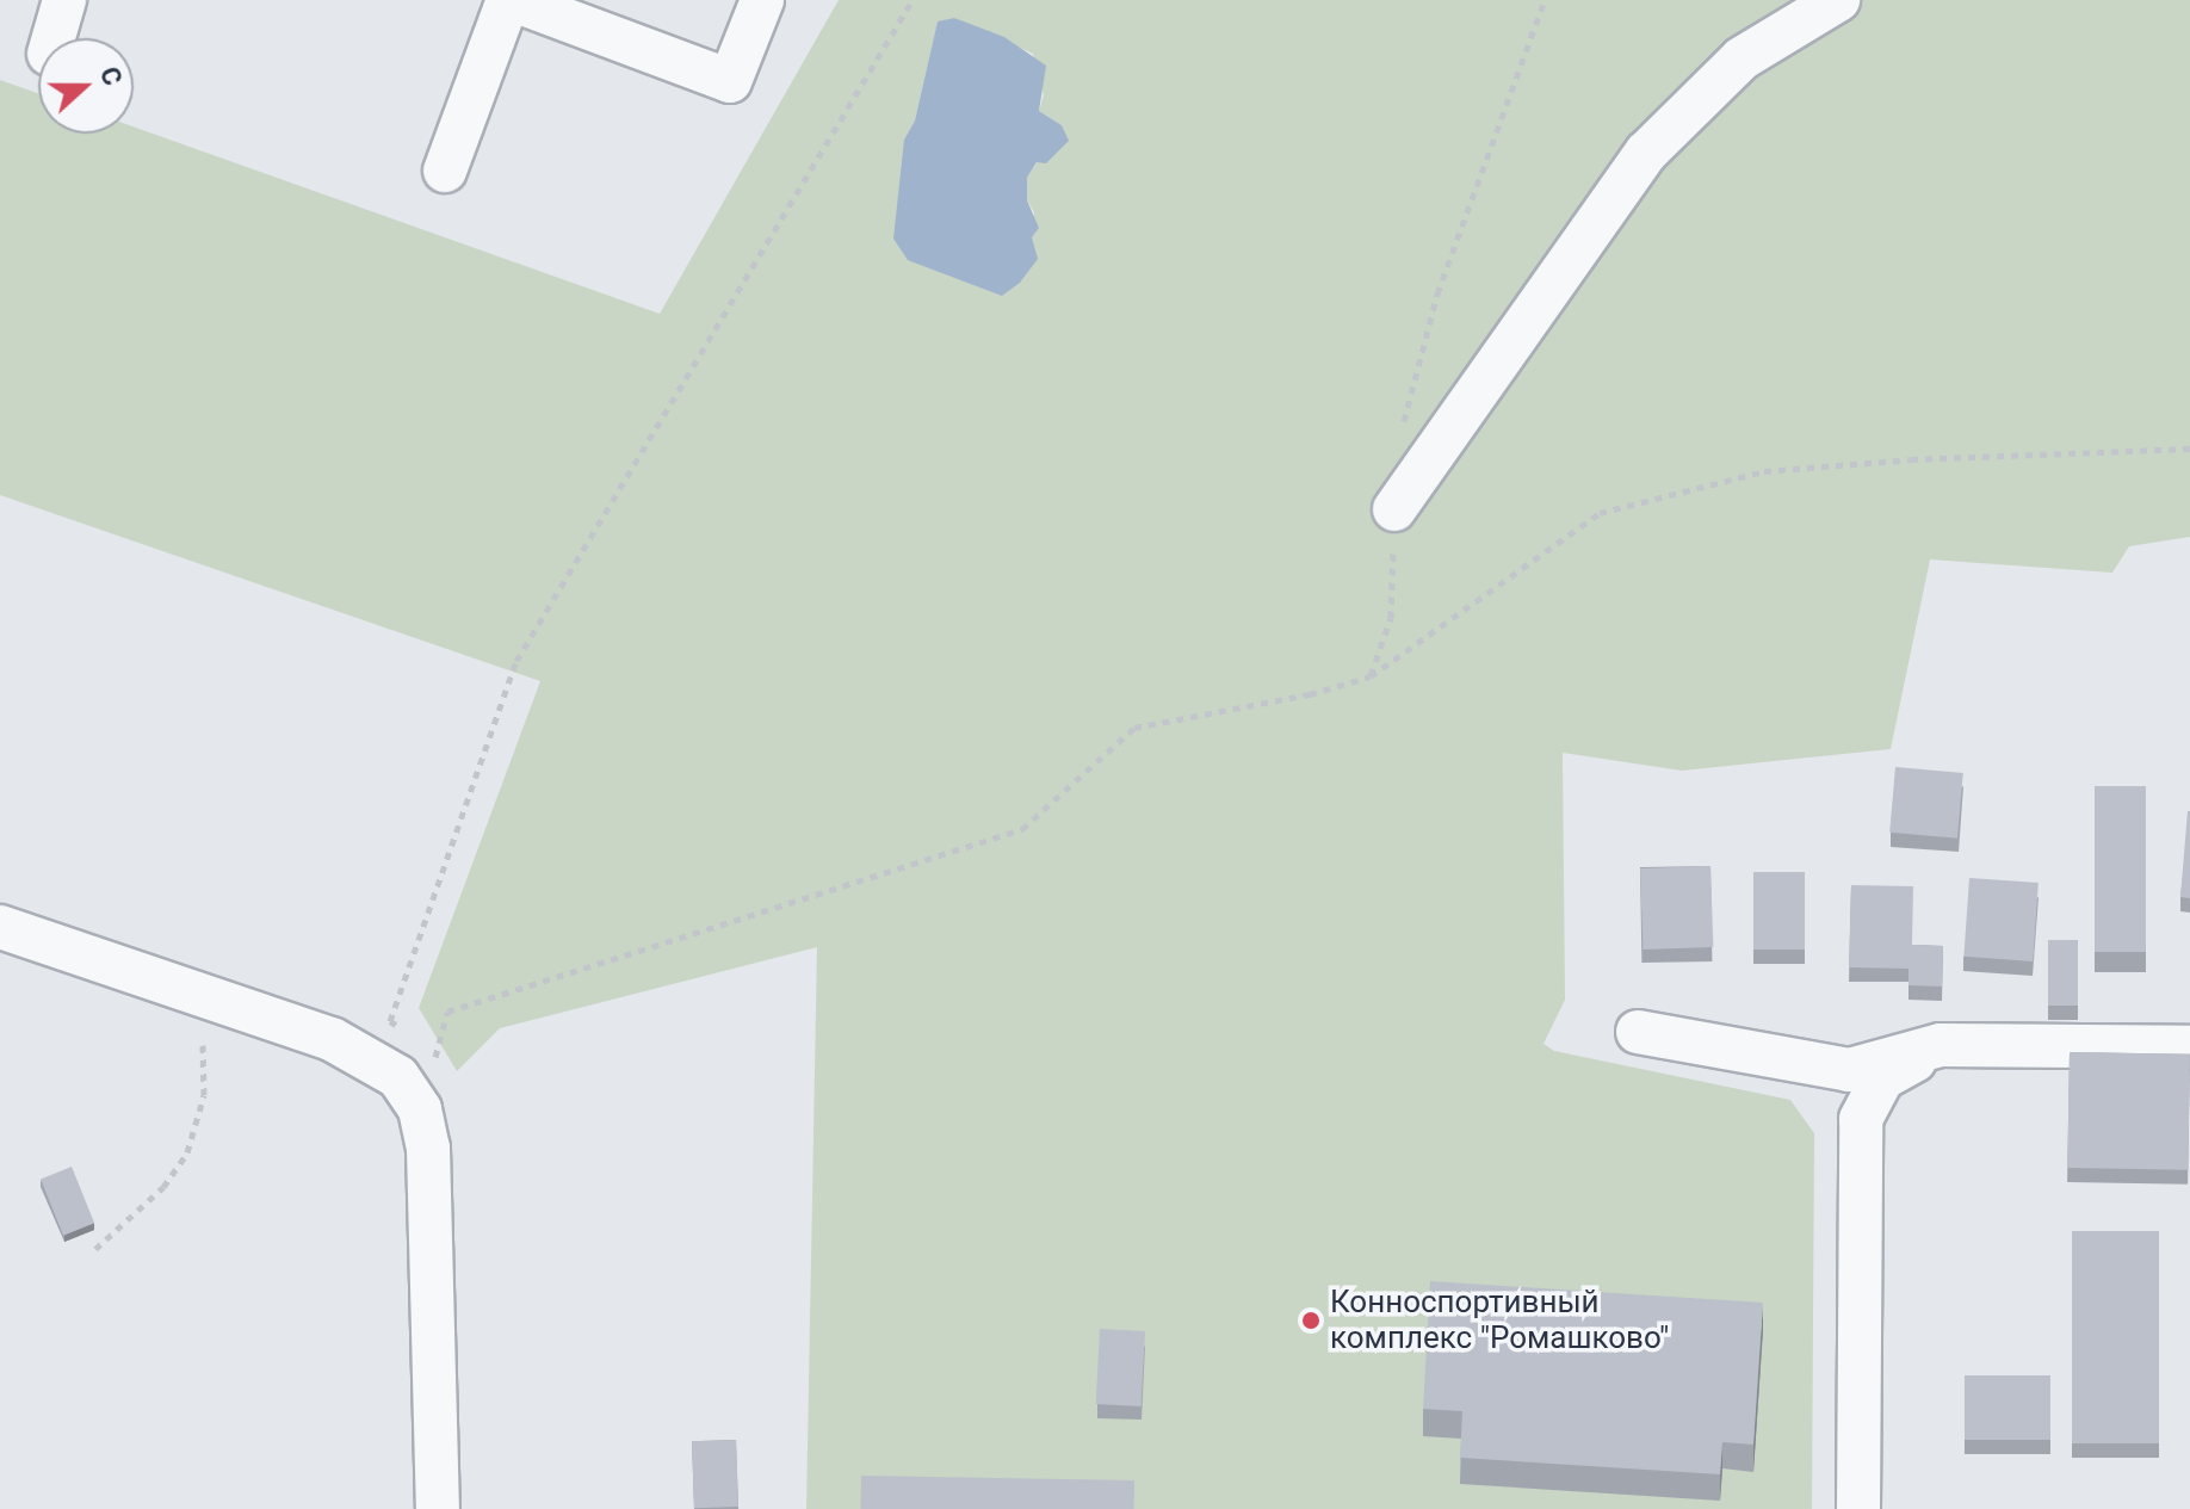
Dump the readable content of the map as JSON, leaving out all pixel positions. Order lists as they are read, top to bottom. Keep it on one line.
{"places":["Конноспортивный комплекс \"Ромашково\""],"north":"right"}
